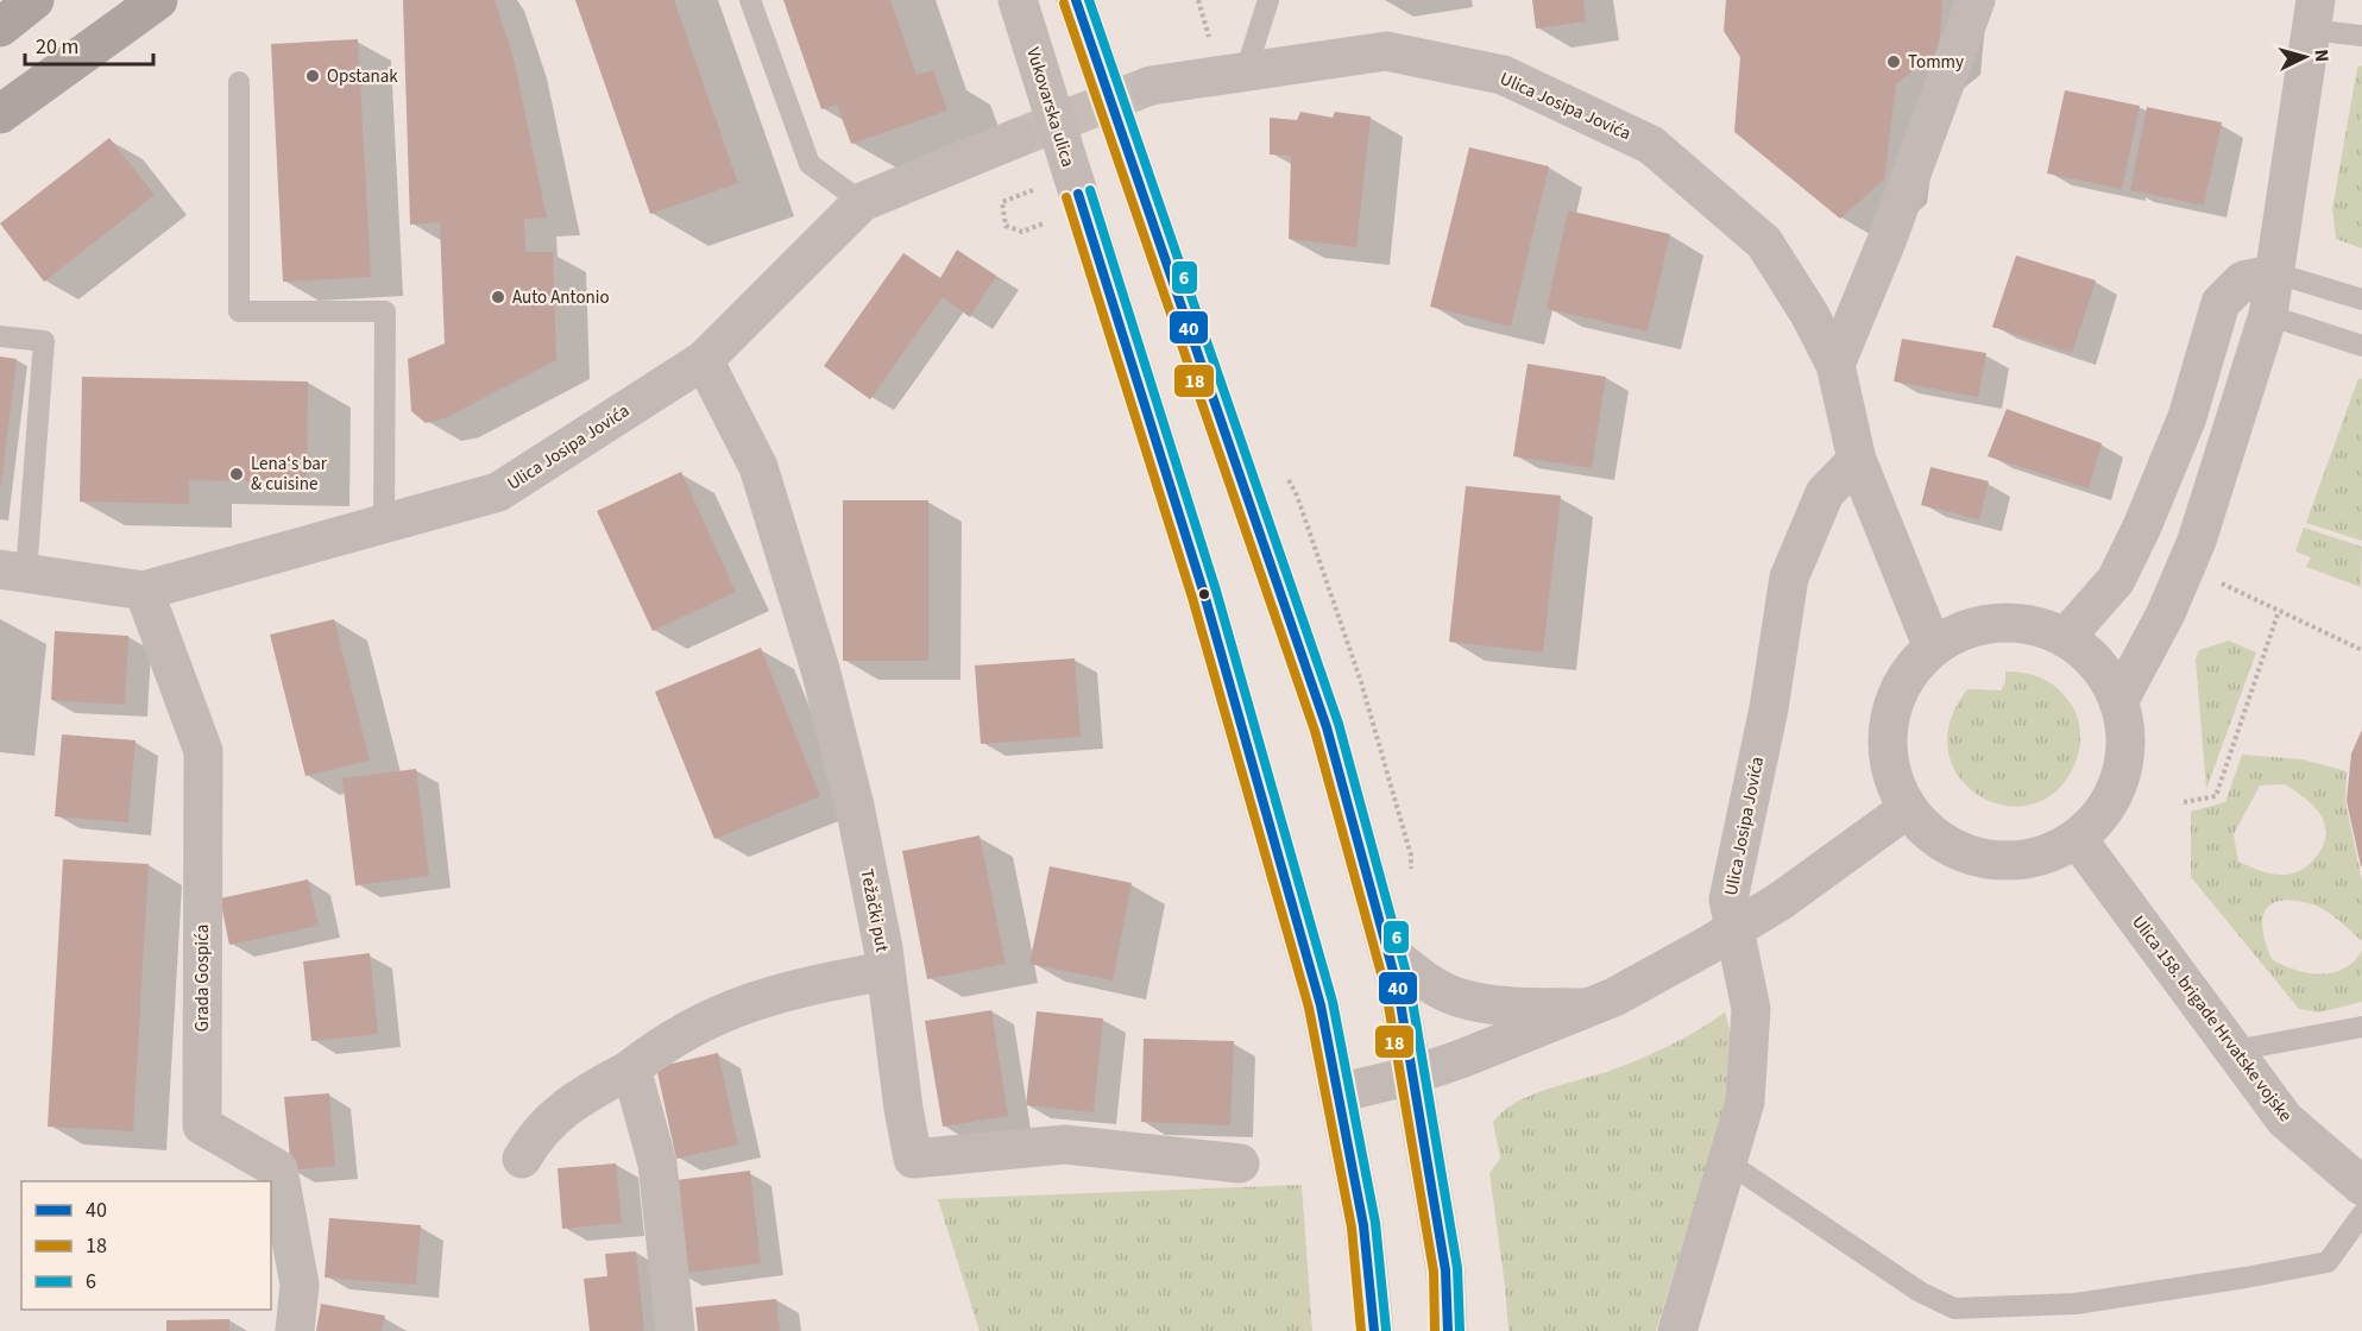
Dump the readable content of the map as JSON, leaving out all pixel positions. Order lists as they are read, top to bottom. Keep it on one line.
{"streets":{"street":["Ulica Josipa Jovića","Vukovarska ulica","Težački put","Grada Gospića","Ulica 158. brigade Hrvatske vojske"]},"crossings":[["Ulica Josipa Jovića","Težački put"],["Ulica Josipa Jovića","Grada Gospića"],["Ulica Josipa Jovića","Ulica 158. brigade Hrvatske vojske"]],"places":["Tommy","Opstanak","Auto Antonio","Lena‘s bar & cuisine"],"lines":["transit line 40","transit line 6","transit line 18"],"legend":["40","18","6"],"scale_bar":"20 m","north":"right"}
